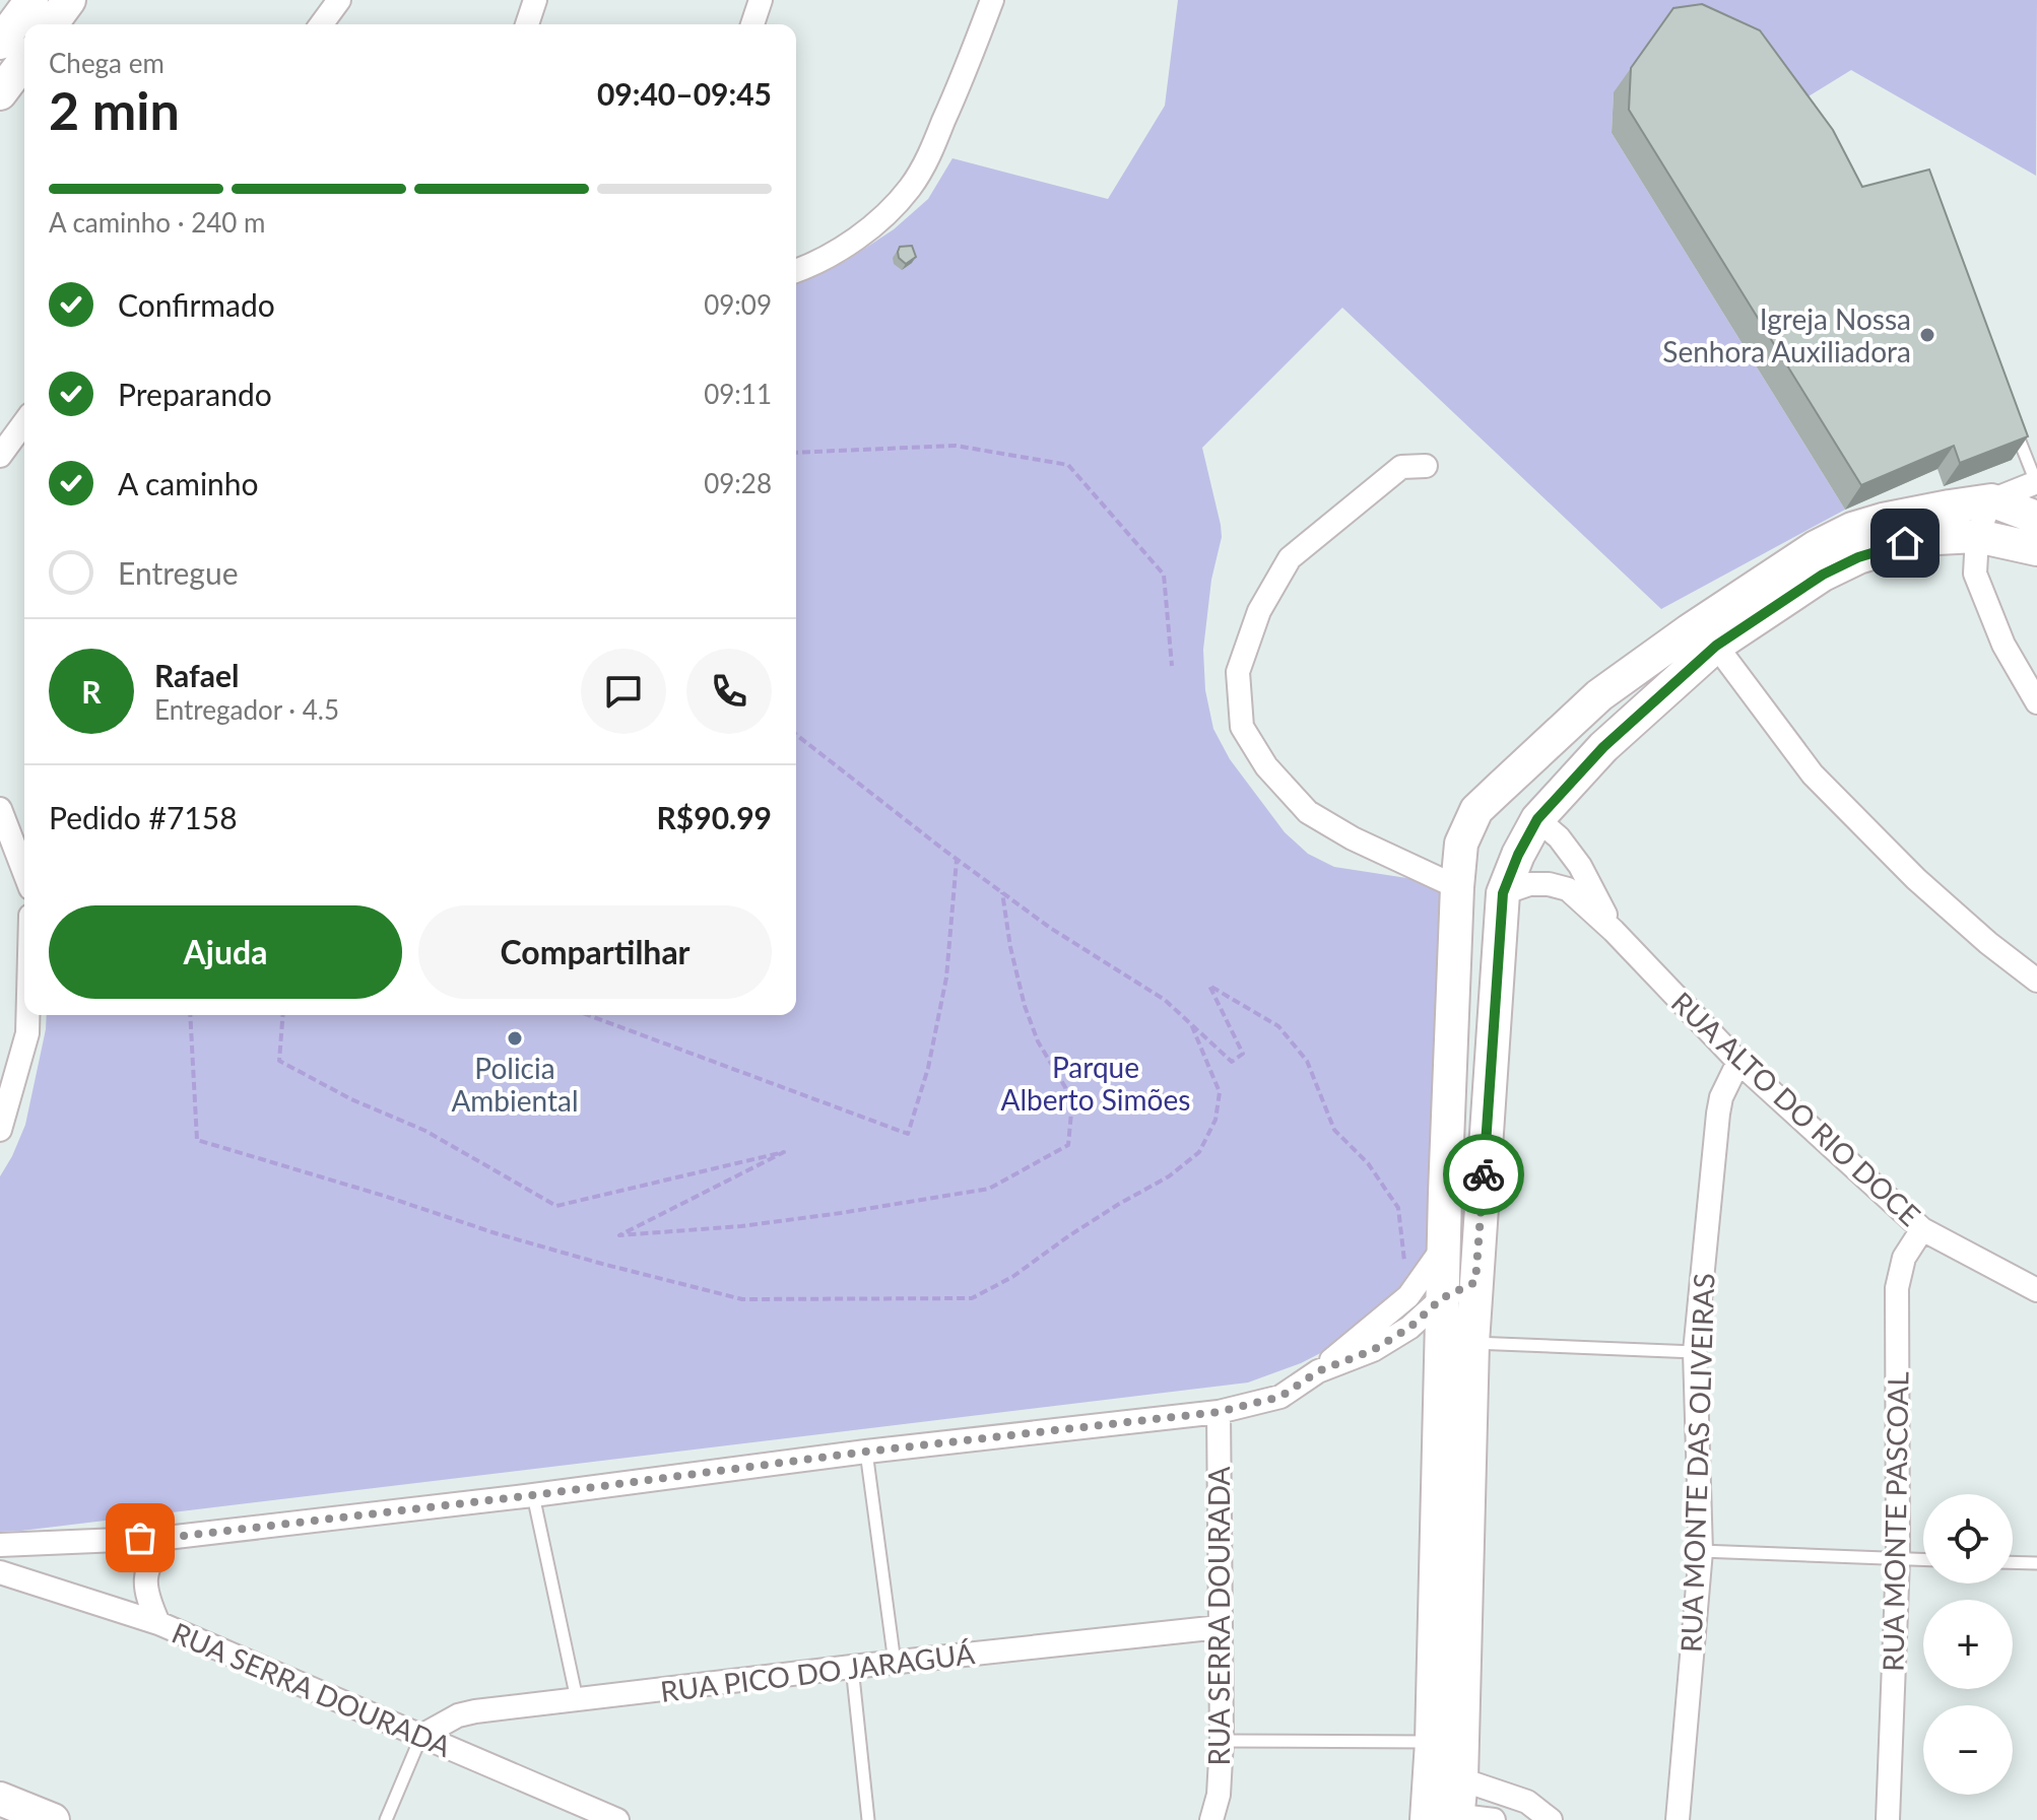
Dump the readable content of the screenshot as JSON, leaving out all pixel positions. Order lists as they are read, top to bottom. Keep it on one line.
{"streets":{"street":["RUA ALTO DO RIO DOCE","RUA MONTE DAS OLIVEIRAS","RUA MONTE PASCOAL","RUA SERRA DOURADA","RUA PICO DO JARAGUÁ"]},"crossings":[["RUA ALTO DO RIO DOCE","RUA MONTE DAS OLIVEIRAS"],["RUA ALTO DO RIO DOCE","RUA MONTE PASCOAL"],["RUA SERRA DOURADA","RUA PICO DO JARAGUÁ"]],"parks":["Parque Alberto Simões"],"places":["Igreja Nossa Senhora Auxiliadora","Policia Ambiental"],"page":{"heading":["2 min","Chega em","09:40–09:45"],"panel":["Rafael","Entregador · 4.5","Pedido #7158","R$90.99"],"bar":"A caminho · 240 m","list":[["Confirmado","09:09"],["Preparando","09:11"],["A caminho","09:28"],"Entregue"],"round":"R","buttons":["Ajuda","Compartilhar"],"map_buttons":["+","−"]}}
